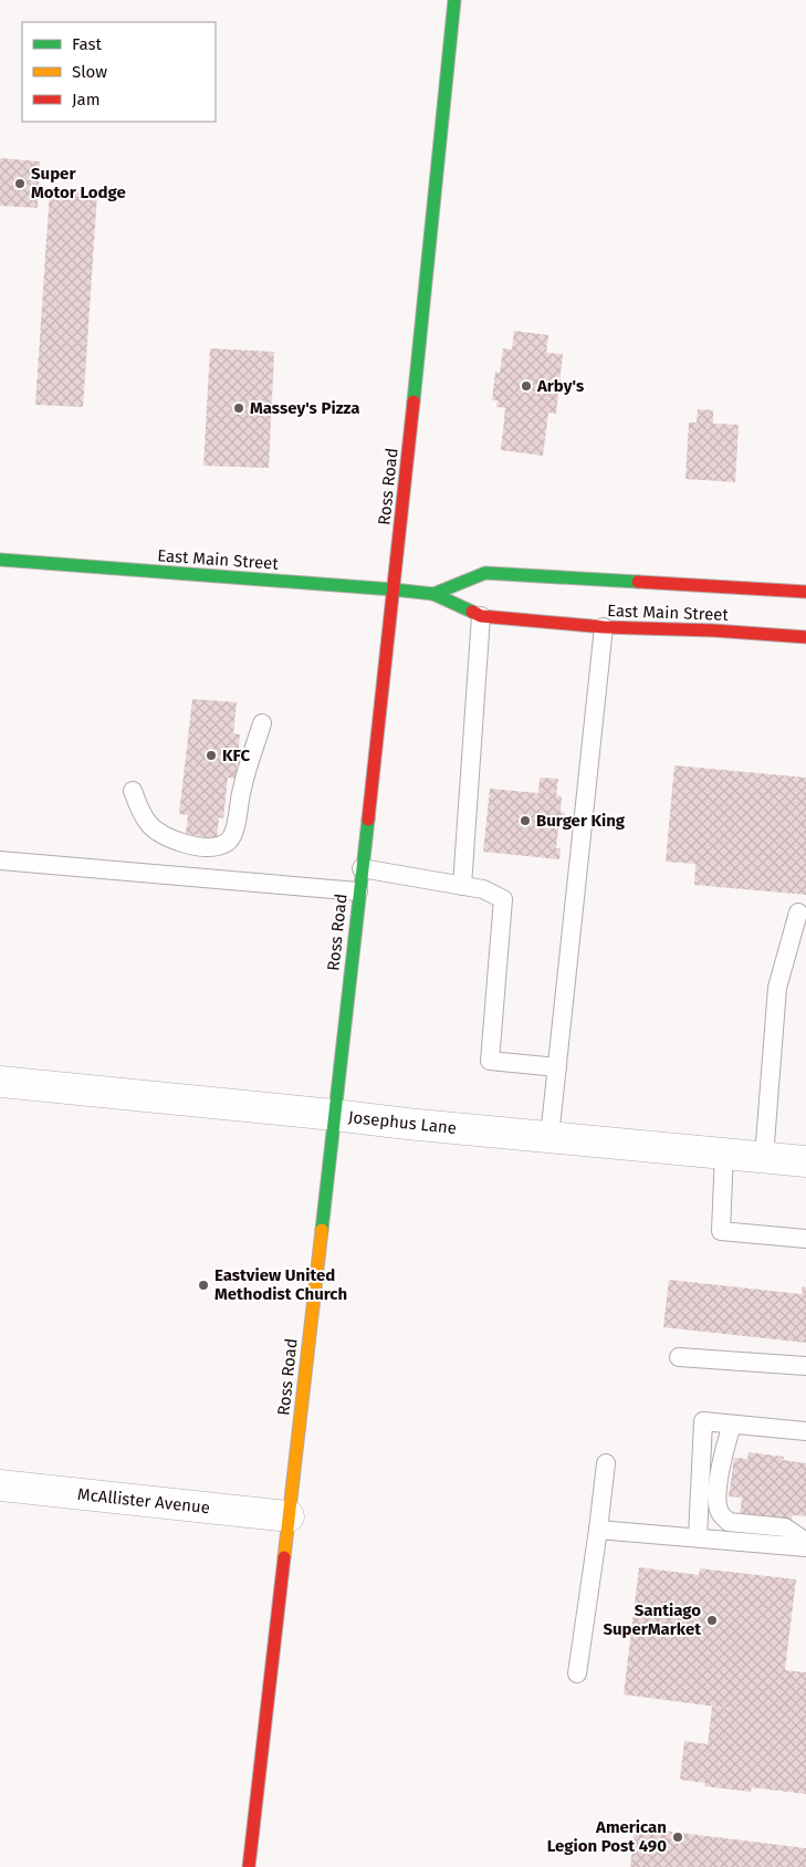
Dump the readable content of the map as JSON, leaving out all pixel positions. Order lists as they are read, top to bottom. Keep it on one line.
{"streets":{"street":["Ross Road","East Main Street","Josephus Lane","McAllister Avenue"]},"crossings":[["Ross Road","East Main Street"],["Ross Road","Josephus Lane"],["Ross Road","McAllister Avenue"]],"places":["Super Motor Lodge","Arby's","Massey's Pizza","KFC","Burger King","Eastview United Methodist Church","Santiago SuperMarket","American Legion Post 490"],"legend":["Fast","Slow","Jam"]}
